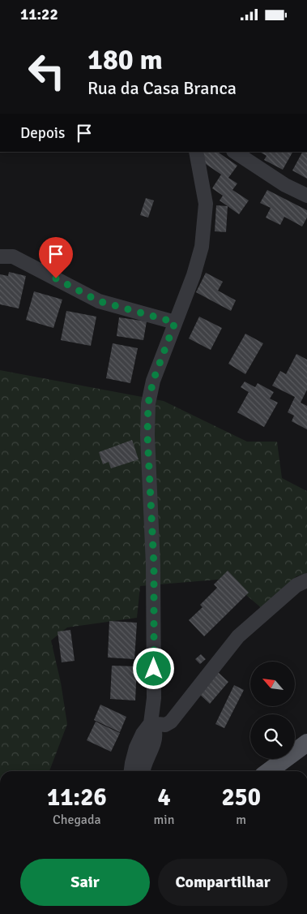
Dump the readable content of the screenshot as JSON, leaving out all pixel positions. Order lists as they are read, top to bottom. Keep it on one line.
{"north":"top left","page":{"status":"11:22","turn":["180 m","Rua da Casa Branca"],"then":"Depois","eta":["11:26","Chegada","4","min","250","m"],"buttons":["Sair","Compartilhar"]}}
